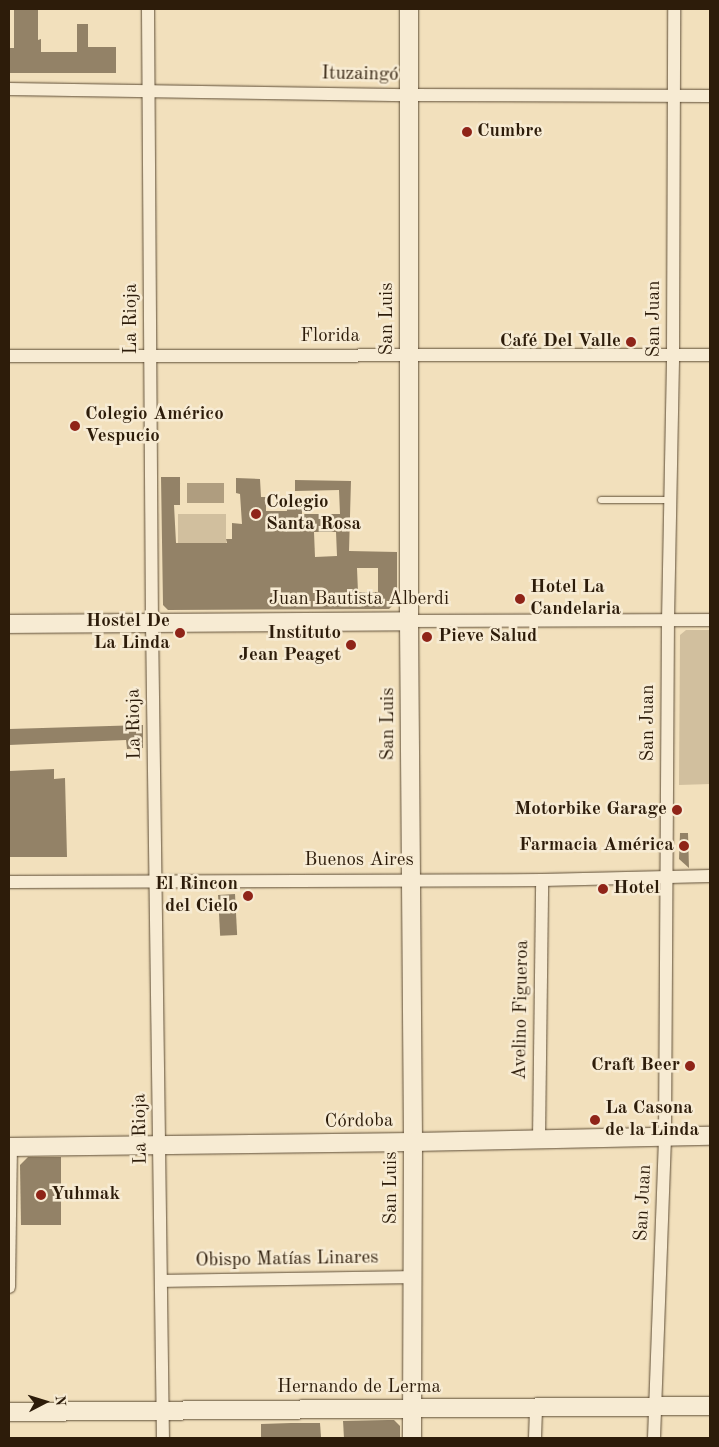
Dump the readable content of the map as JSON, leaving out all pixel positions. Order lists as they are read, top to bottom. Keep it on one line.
{"streets":{"street":["Ituzaingó","La Rioja","San Luis","San Juan","Florida","Juan Bautista Alberdi","Buenos Aires","Avelino Figueroa","Córdoba","Obispo Matías Linares","Hernando de Lerma"]},"crossings":[["Ituzaingó","La Rioja"],["Ituzaingó","San Luis"],["Ituzaingó","San Juan"],["La Rioja","Florida"],["La Rioja","Juan Bautista Alberdi"],["La Rioja","Buenos Aires"],["La Rioja","Córdoba"],["La Rioja","Obispo Matías Linares"],["La Rioja","Hernando de Lerma"],["San Luis","Florida"],["San Luis","Juan Bautista Alberdi"],["San Luis","Buenos Aires"],["San Luis","Córdoba"],["San Luis","Obispo Matías Linares"],["San Luis","Hernando de Lerma"],["San Juan","Florida"],["San Juan","Juan Bautista Alberdi"],["San Juan","Buenos Aires"],["San Juan","Córdoba"],["San Juan","Hernando de Lerma"],["Buenos Aires","Avelino Figueroa"],["Avelino Figueroa","Córdoba"]],"places":["Cumbre","Café Del Valle","Colegio Américo Vespucio","Colegio Santa Rosa","Hotel La Candelaria","Hostel De La Linda","Pieve Salud","Instituto Jean Peaget","Motorbike Garage","Farmacia América","Hotel","El Rincon del Cielo","Craft Beer","La Casona de la Linda","Yuhmak"],"north":"right"}
